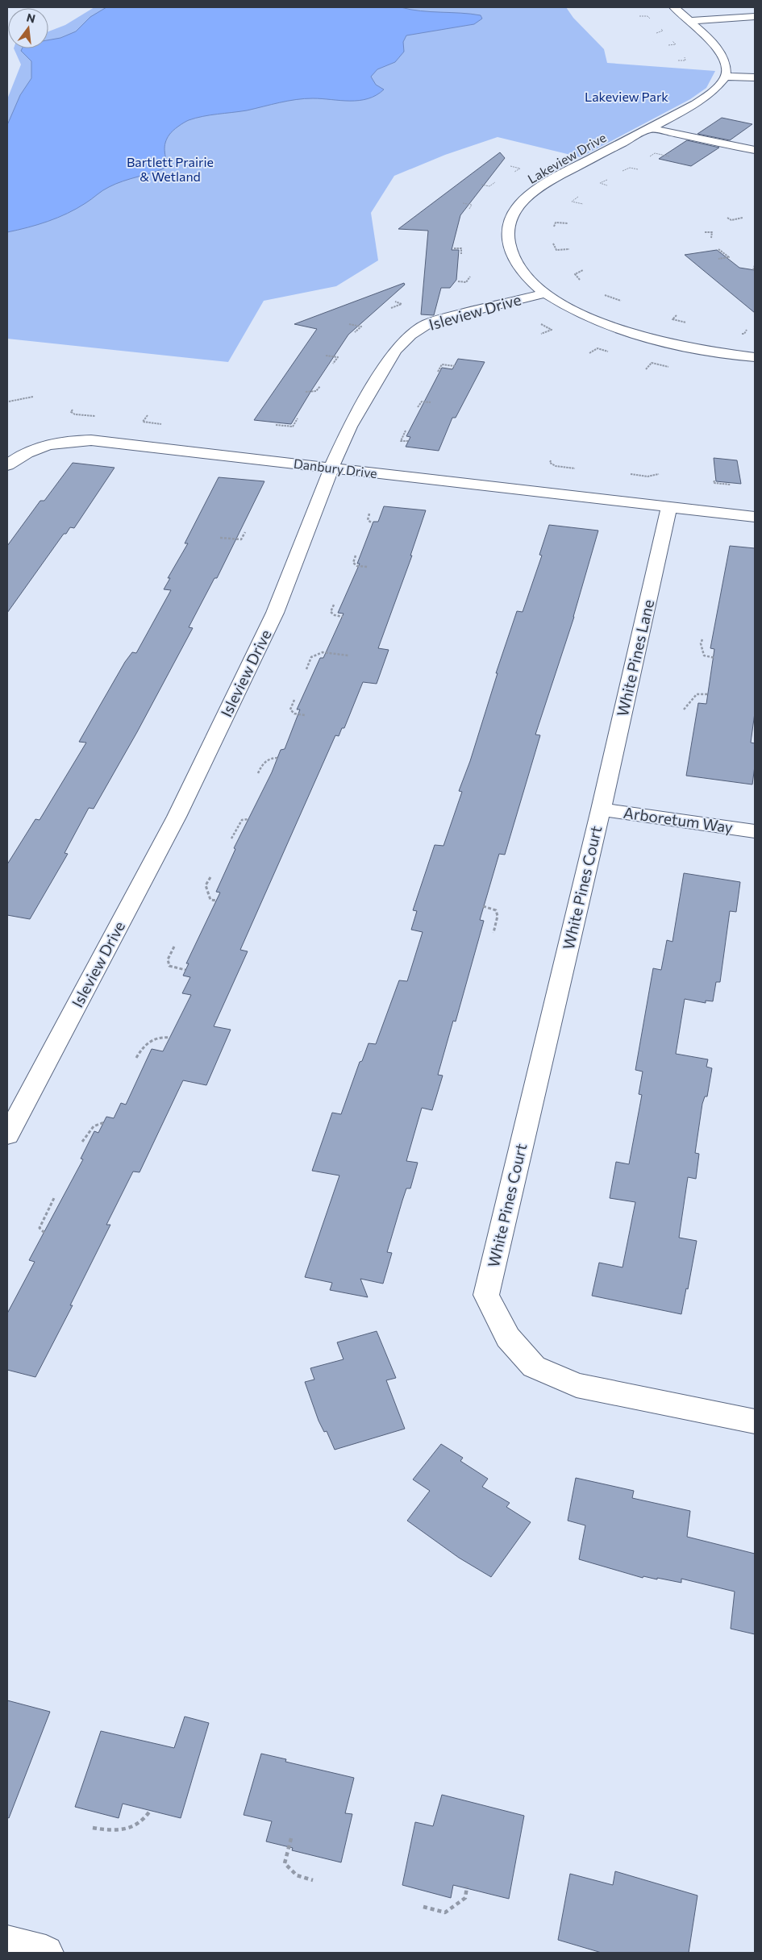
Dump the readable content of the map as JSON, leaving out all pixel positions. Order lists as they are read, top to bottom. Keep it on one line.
{"streets":{"street":["Lakeview Drive","Isleview Drive","Danbury Drive","White Pines Lane","Arboretum Way","White Pines Court"]},"crossings":[["Lakeview Drive","Isleview Drive"],["Isleview Drive","Danbury Drive"],["Danbury Drive","White Pines Lane"],["White Pines Lane","Arboretum Way"],["White Pines Lane","White Pines Court"],["Arboretum Way","White Pines Court"]],"parks":["Lakeview Park","Bartlett Prairie & Wetland"],"north":"top"}
